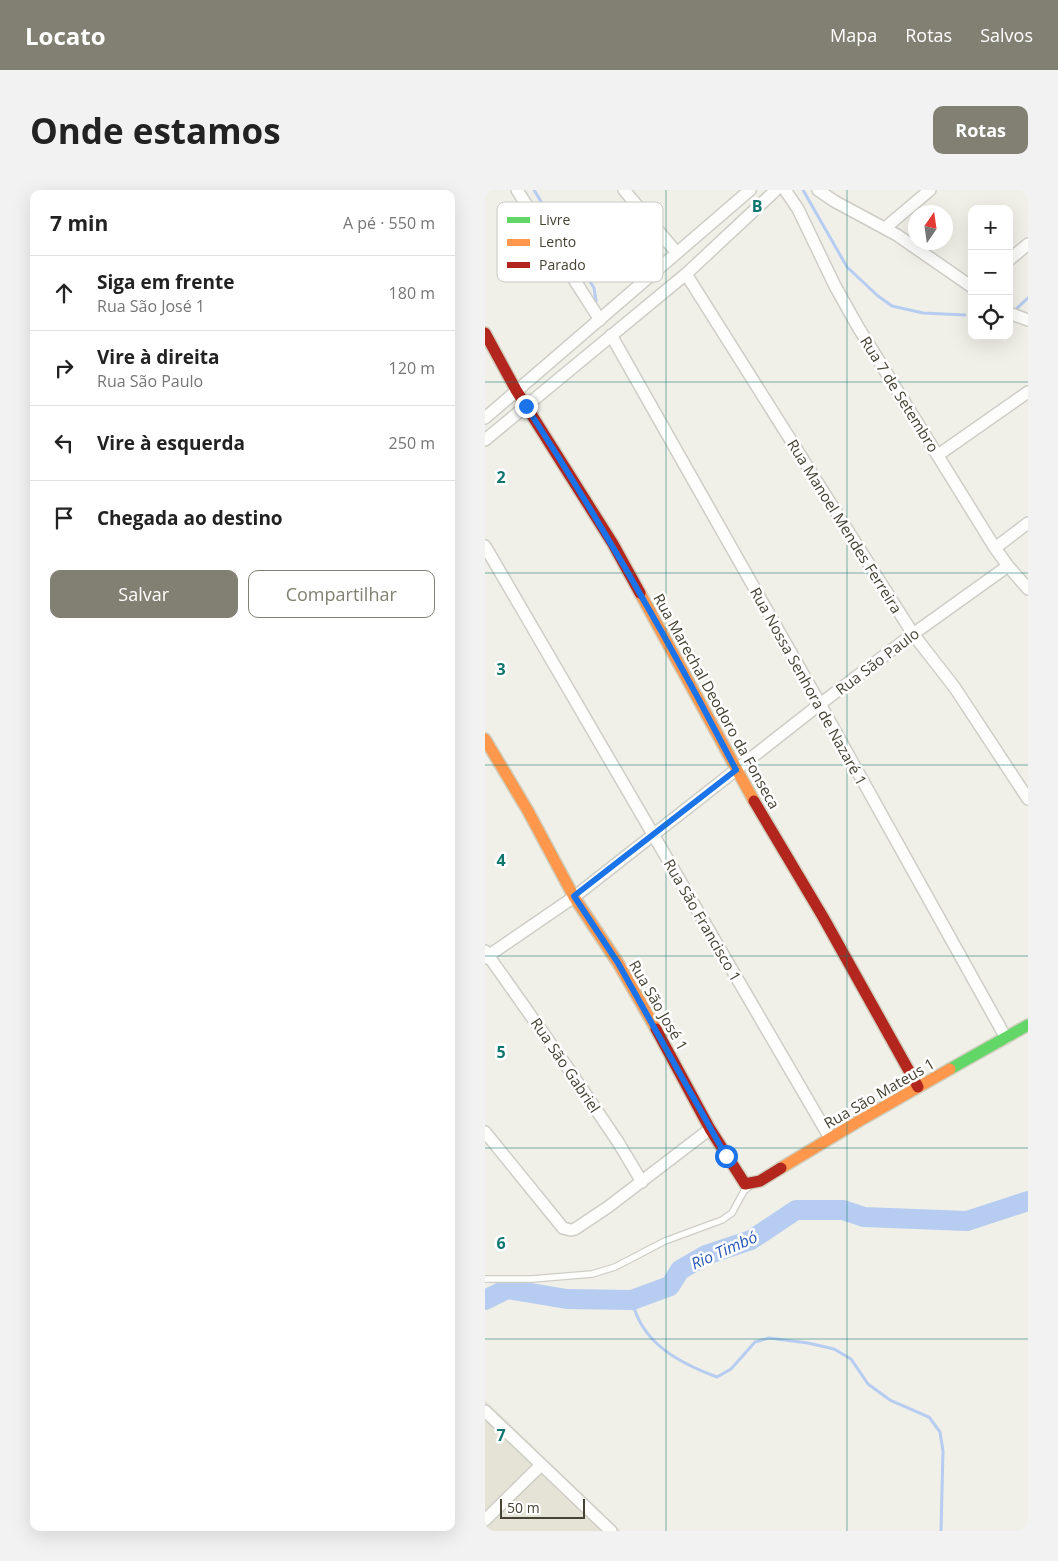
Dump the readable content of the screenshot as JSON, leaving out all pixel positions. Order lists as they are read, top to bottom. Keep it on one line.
{"streets":{"street":["Rua 7 de Setembro","Rua Manoel Mendes Ferreira","Rua São Paulo","Rua Nossa Senhora de Nazaré 1","Rua Marechal Deodoro da Fonseca","Rua São Francisco 1","Rua São José 1","Rua São Gabriel","Rua São Mateus 1"]},"crossings":[["Rua 7 de Setembro","Rua São Paulo"],["Rua Manoel Mendes Ferreira","Rua São Paulo"],["Rua São Paulo","Rua Nossa Senhora de Nazaré 1"],["Rua São Paulo","Rua Marechal Deodoro da Fonseca"],["Rua São Paulo","Rua São Francisco 1"],["Rua São Paulo","Rua São José 1"],["Rua São Paulo","Rua São Gabriel"],["Rua Nossa Senhora de Nazaré 1","Rua São Mateus 1"],["Rua Marechal Deodoro da Fonseca","Rua São Mateus 1"],["Rua São Francisco 1","Rua São Mateus 1"],["Rua São José 1","Rua São Mateus 1"]],"water":["Rio Timbó"],"legend":["Livre","Lento","Parado"],"scale_bar":"50 m","north":"top","page":{"header":"Locato","nav":["Mapa","Rotas","Salvos"],"buttons":["Rotas",["Salvar","Compartilhar"]],"title":"Onde estamos","heading":["7 min","A pé · 550 m"],"map_buttons":["+","−"],"list":[["Siga em frente","Rua São José 1","180 m"],["Vire à direita","Rua São Paulo","120 m"],["Vire à esquerda","250 m"],"Chegada ao destino"],"scale":"50 m"},"grid":{"columns":["B"],"rows":["2","3","4","5","6","7"]}}
